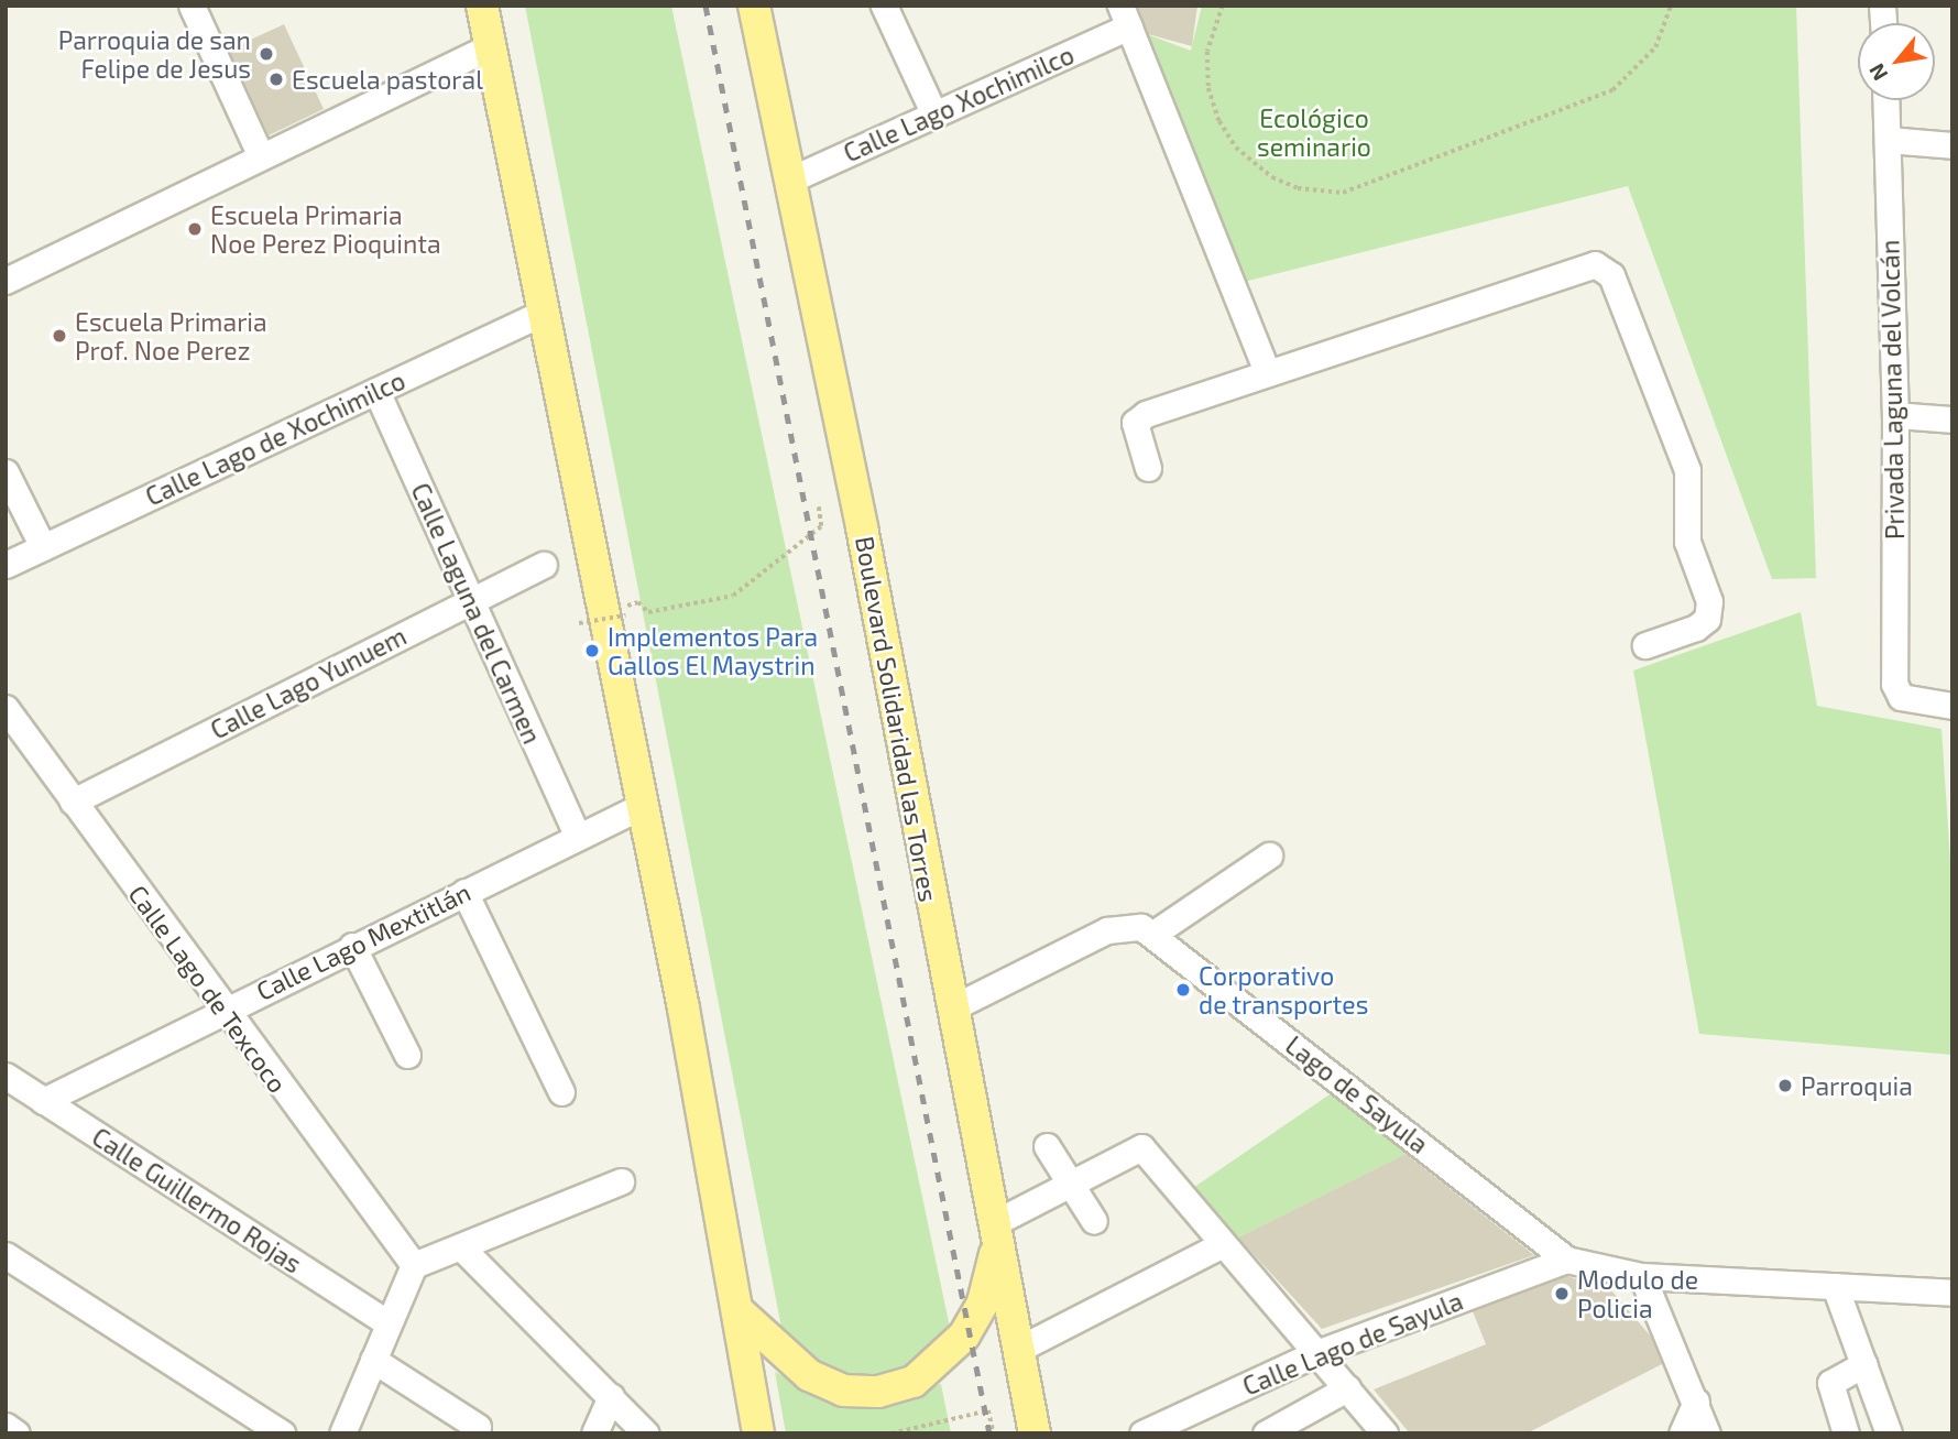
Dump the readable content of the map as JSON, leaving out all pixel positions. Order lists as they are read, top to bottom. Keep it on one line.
{"streets":{"main road":["Boulevard Solidaridad las Torres"],"street":["Calle Lago Xochimilco","Privada Laguna del Volcán","Calle Lago de Xochimilco","Calle Laguna del Carmen","Calle Lago Yunuem","Calle Lago Mextitlán","Calle Lago de Texcoco","Lago de Sayula","Calle Guillermo Rojas","Calle Lago de Sayula"]},"crossings":[["Calle Lago Xochimilco","Boulevard Solidaridad las Torres"],["Calle Lago de Xochimilco","Calle Laguna del Carmen"],["Calle Laguna del Carmen","Calle Lago Yunuem"],["Calle Laguna del Carmen","Calle Lago Mextitlán"],["Calle Lago Yunuem","Calle Lago de Texcoco"],["Boulevard Solidaridad las Torres","Lago de Sayula"],["Calle Lago Mextitlán","Calle Lago de Texcoco"],["Calle Lago Mextitlán","Calle Guillermo Rojas"],["Lago de Sayula","Calle Lago de Sayula"]],"parks":["Ecológico seminario"],"places":["Parroquia de san Felipe de Jesus","Escuela pastoral","Escuela Primaria Noe Perez Pioquinta","Escuela Primaria Prof. Noe Perez","Implementos Para Gallos El Maystrin","Corporativo de transportes","Parroquia","Modulo de Policia"],"north":"bottom left"}
